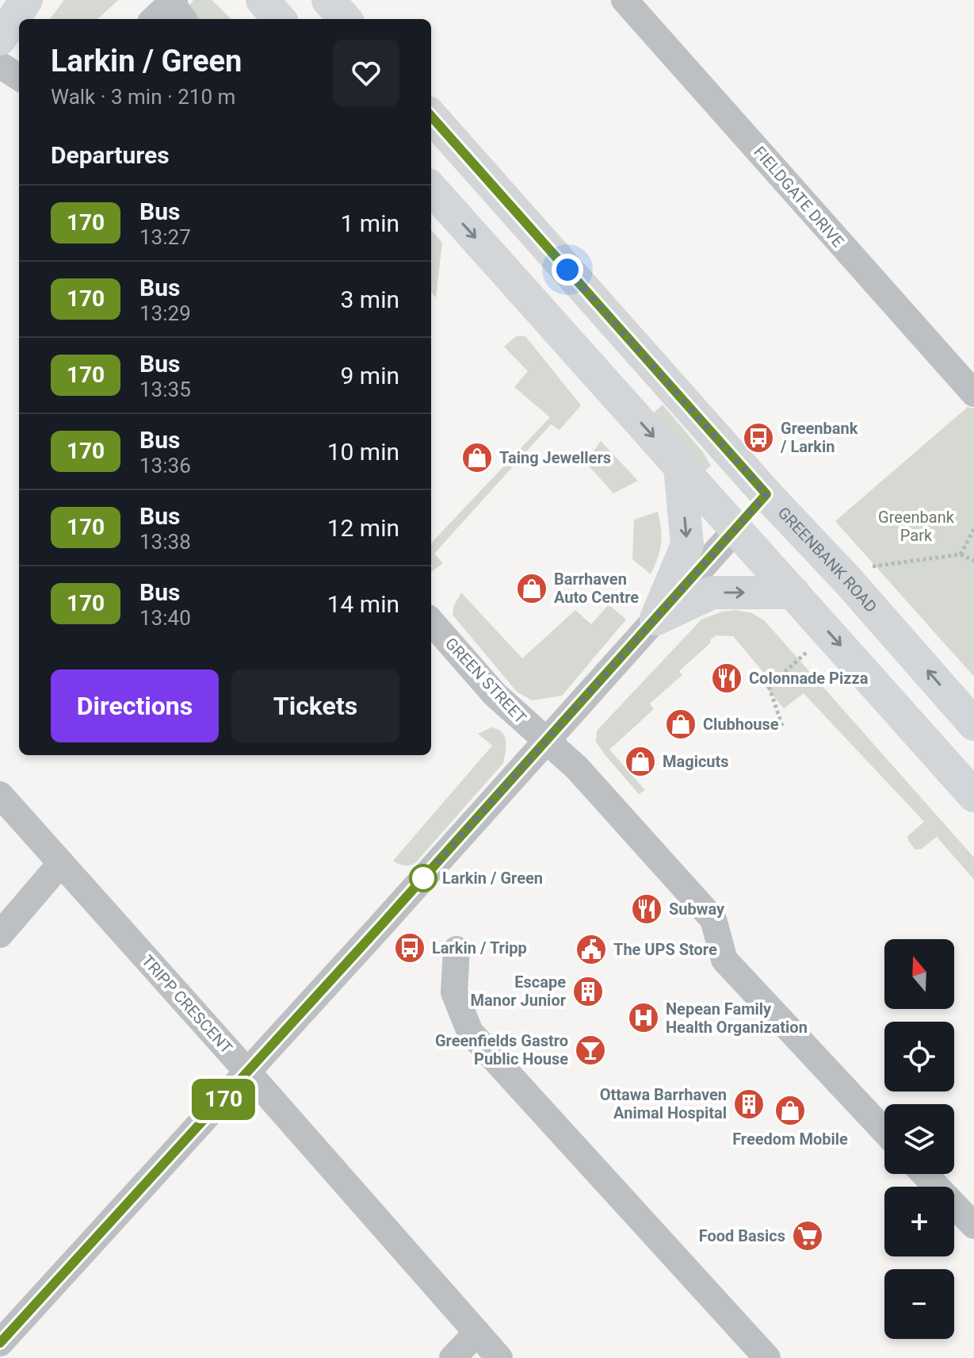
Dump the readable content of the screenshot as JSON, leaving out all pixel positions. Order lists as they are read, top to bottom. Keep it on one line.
{"streets":{"main road":["GREENBANK ROAD"],"street":["FIELDGATE DRIVE","GREEN STREET","TRIPP CRESCENT"]},"parks":["Greenbank Park"],"places":{"bus stop":["Greenbank / Larkin","Larkin / Tripp"],"shop":["Taing Jewellers","Barrhaven Auto Centre","Clubhouse","Magicuts","Freedom Mobile"],"restaurant":["Colonnade Pizza","Subway"],"other":["Larkin / Green"],"public building":["The UPS Store"],"building":["Escape Manor Junior","Ottawa Barrhaven Animal Hospital"],"hospital":["Nepean Family Health Organization"],"bar":["Greenfields Gastro Public House"],"supermarket":["Food Basics"]},"lines":["bus line 170"],"north":"top","page":{"on_map":"170","heading":[["Larkin / Green","Walk · 3 min · 210 m"],"Departures"],"list":[{"mark":"170","name":"Bus","note":"13:27","value":"1 min"},{"mark":"170","name":"Bus","note":"13:29","value":"3 min"},{"mark":"170","name":"Bus","note":"13:35","value":"9 min"},{"mark":"170","name":"Bus","note":"13:36","value":"10 min"},{"mark":"170","name":"Bus","note":"13:38","value":"12 min"},{"mark":"170","name":"Bus","note":"13:40","value":"14 min"}],"buttons":["Directions","Tickets"],"map_buttons":["+","−"]}}
